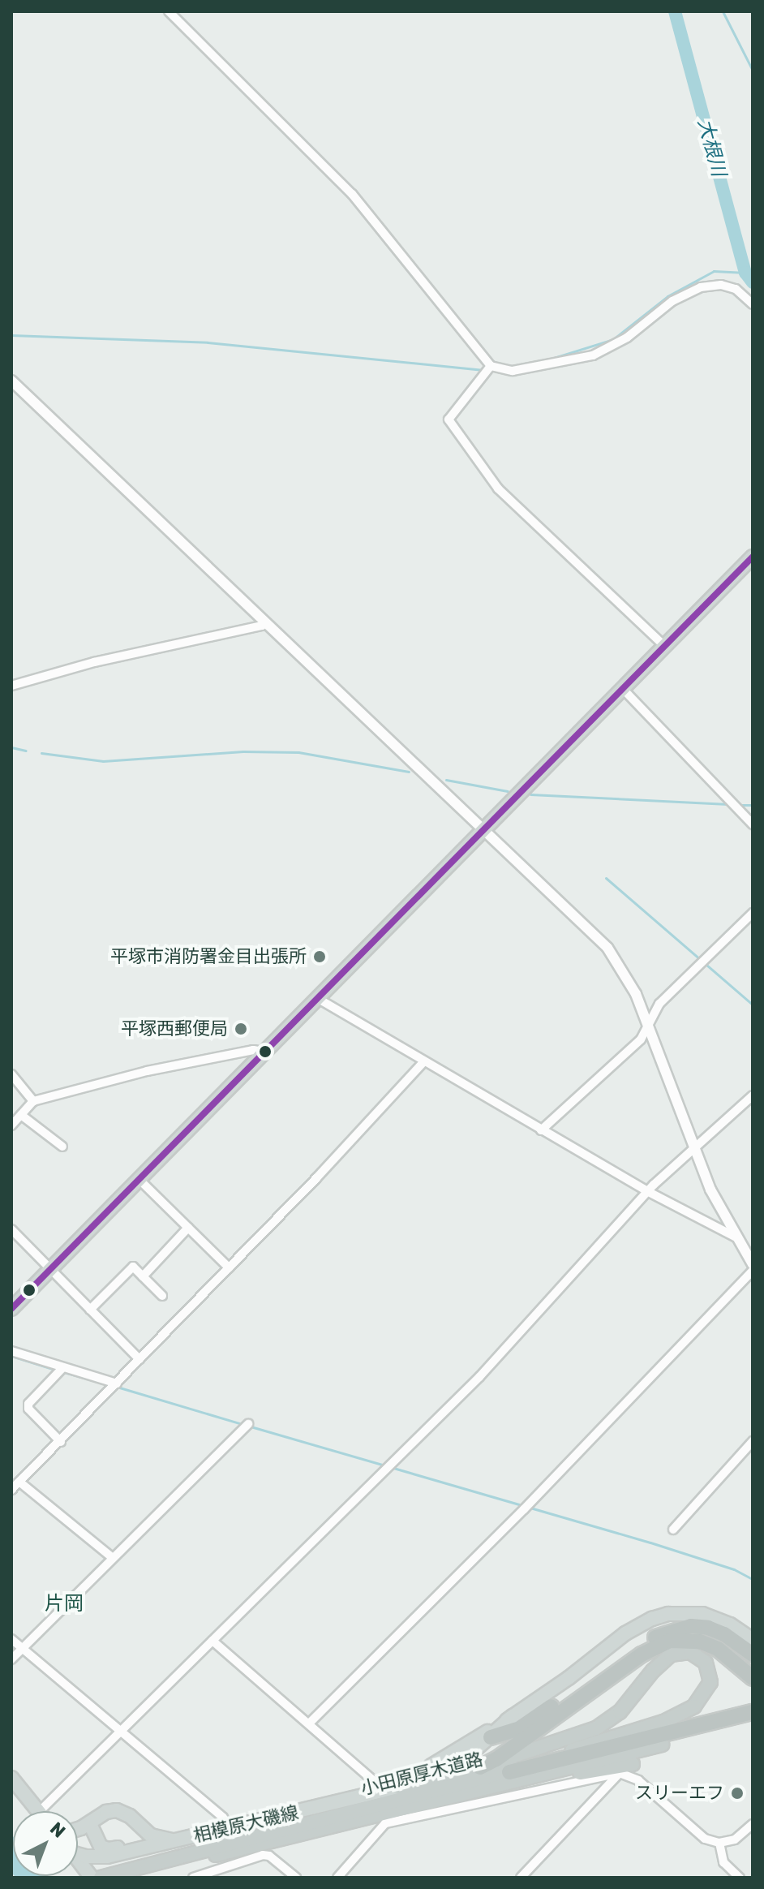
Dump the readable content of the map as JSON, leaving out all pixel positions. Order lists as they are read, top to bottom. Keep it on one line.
{"streets":{"highway":["小田原厚木道路"],"main road":["相模原大磯線"]},"districts":["片岡"],"water":["大根川"],"places":["平塚市消防署金目出張所","平塚西郵便局","スリーエフ"],"north":"top right"}
